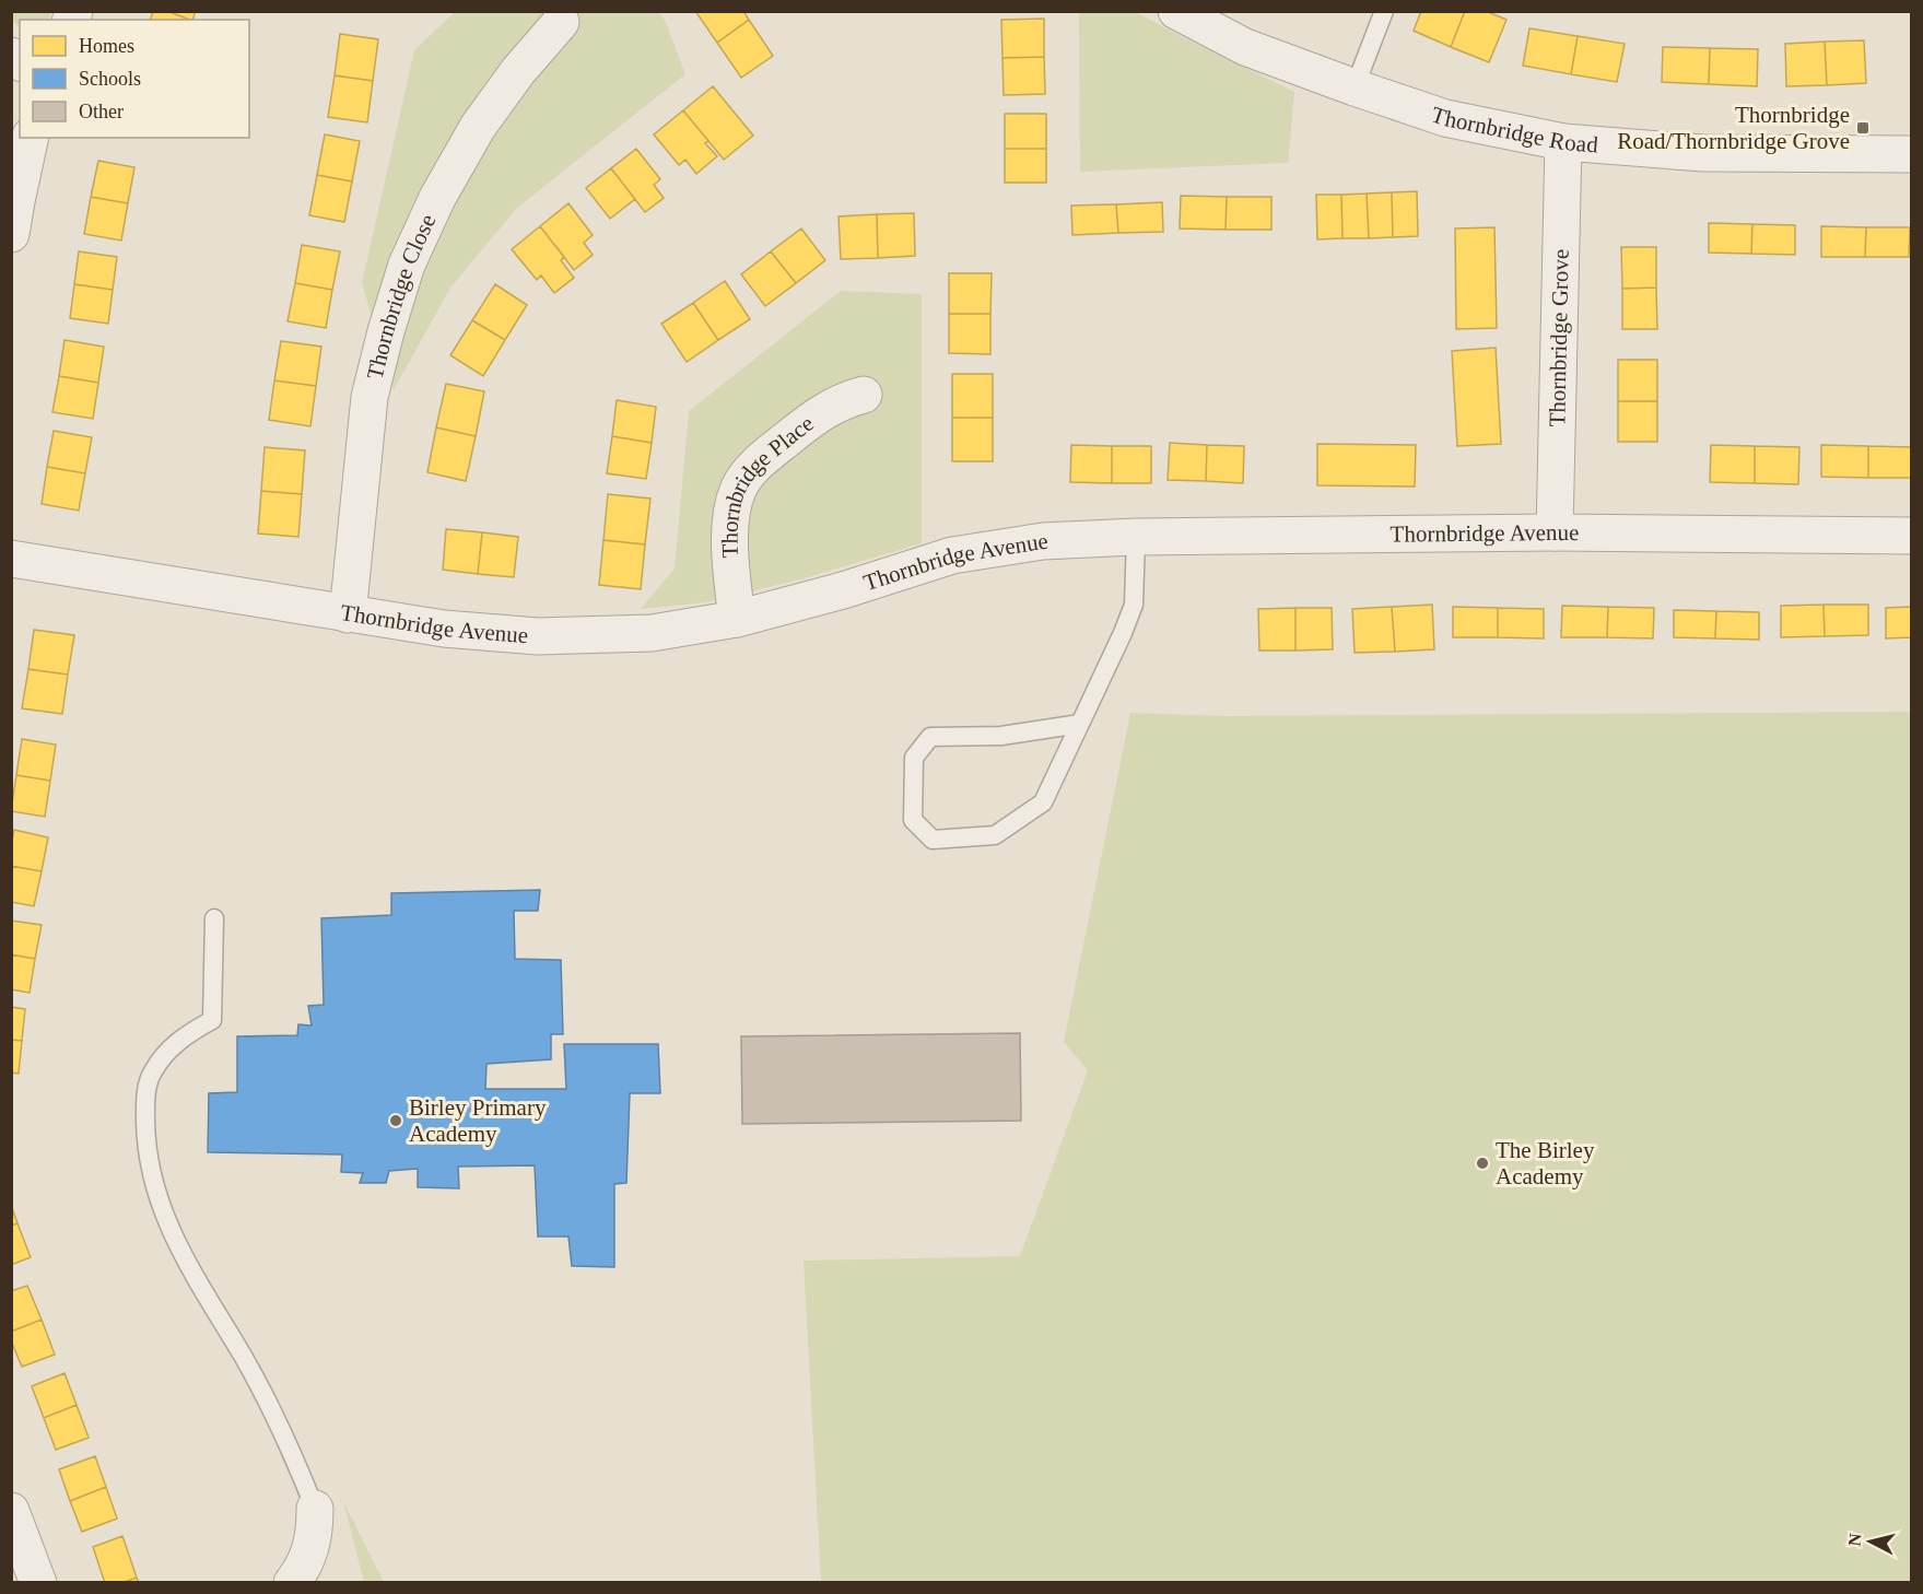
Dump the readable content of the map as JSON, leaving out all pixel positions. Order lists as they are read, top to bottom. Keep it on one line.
{"streets":{"street":["Thornbridge Road","Thornbridge Close","Thornbridge Grove","Thornbridge Place","Thornbridge Avenue"]},"crossings":[["Thornbridge Road","Thornbridge Grove"],["Thornbridge Close","Thornbridge Avenue"],["Thornbridge Grove","Thornbridge Avenue"],["Thornbridge Place","Thornbridge Avenue"]],"places":{"transit":["Thornbridge Road/Thornbridge Grove"],"other":["Birley Primary Academy","The Birley Academy"]},"legend":["Homes","Schools","Other"],"north":"left"}
